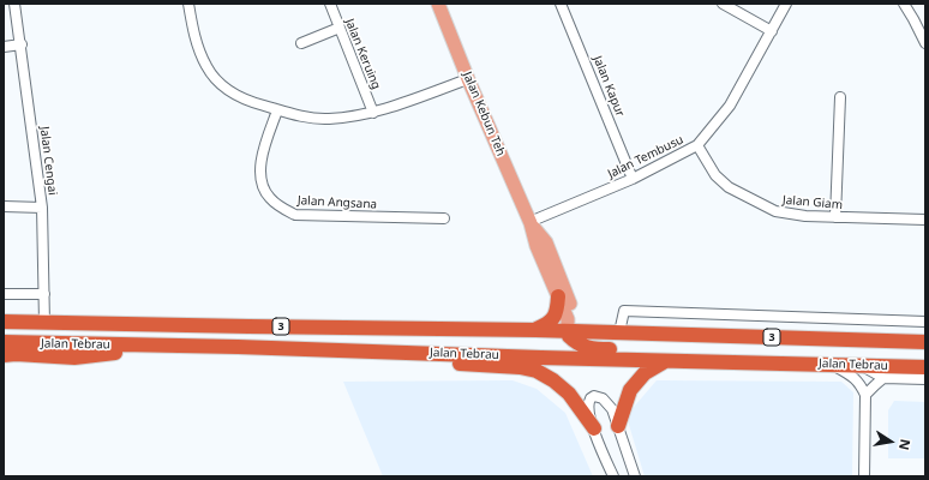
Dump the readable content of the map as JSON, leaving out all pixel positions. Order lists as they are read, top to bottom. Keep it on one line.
{"streets":{"highway":["3","Jalan Tebrau"],"main road":["Jalan Kebun Teh"],"street":["Jalan Keruing","Jalan Kapur","Jalan Tembusu","Jalan Cengai","Jalan Angsana","Jalan Giam"]},"crossings":[["Jalan Kapur","Jalan Tembusu"],["Jalan Kebun Teh","Jalan Tembusu"],["Jalan Kebun Teh","Jalan Tebrau"],["Jalan Tembusu","Jalan Giam"],["Jalan Cengai","Jalan Tebrau"]],"north":"right"}
